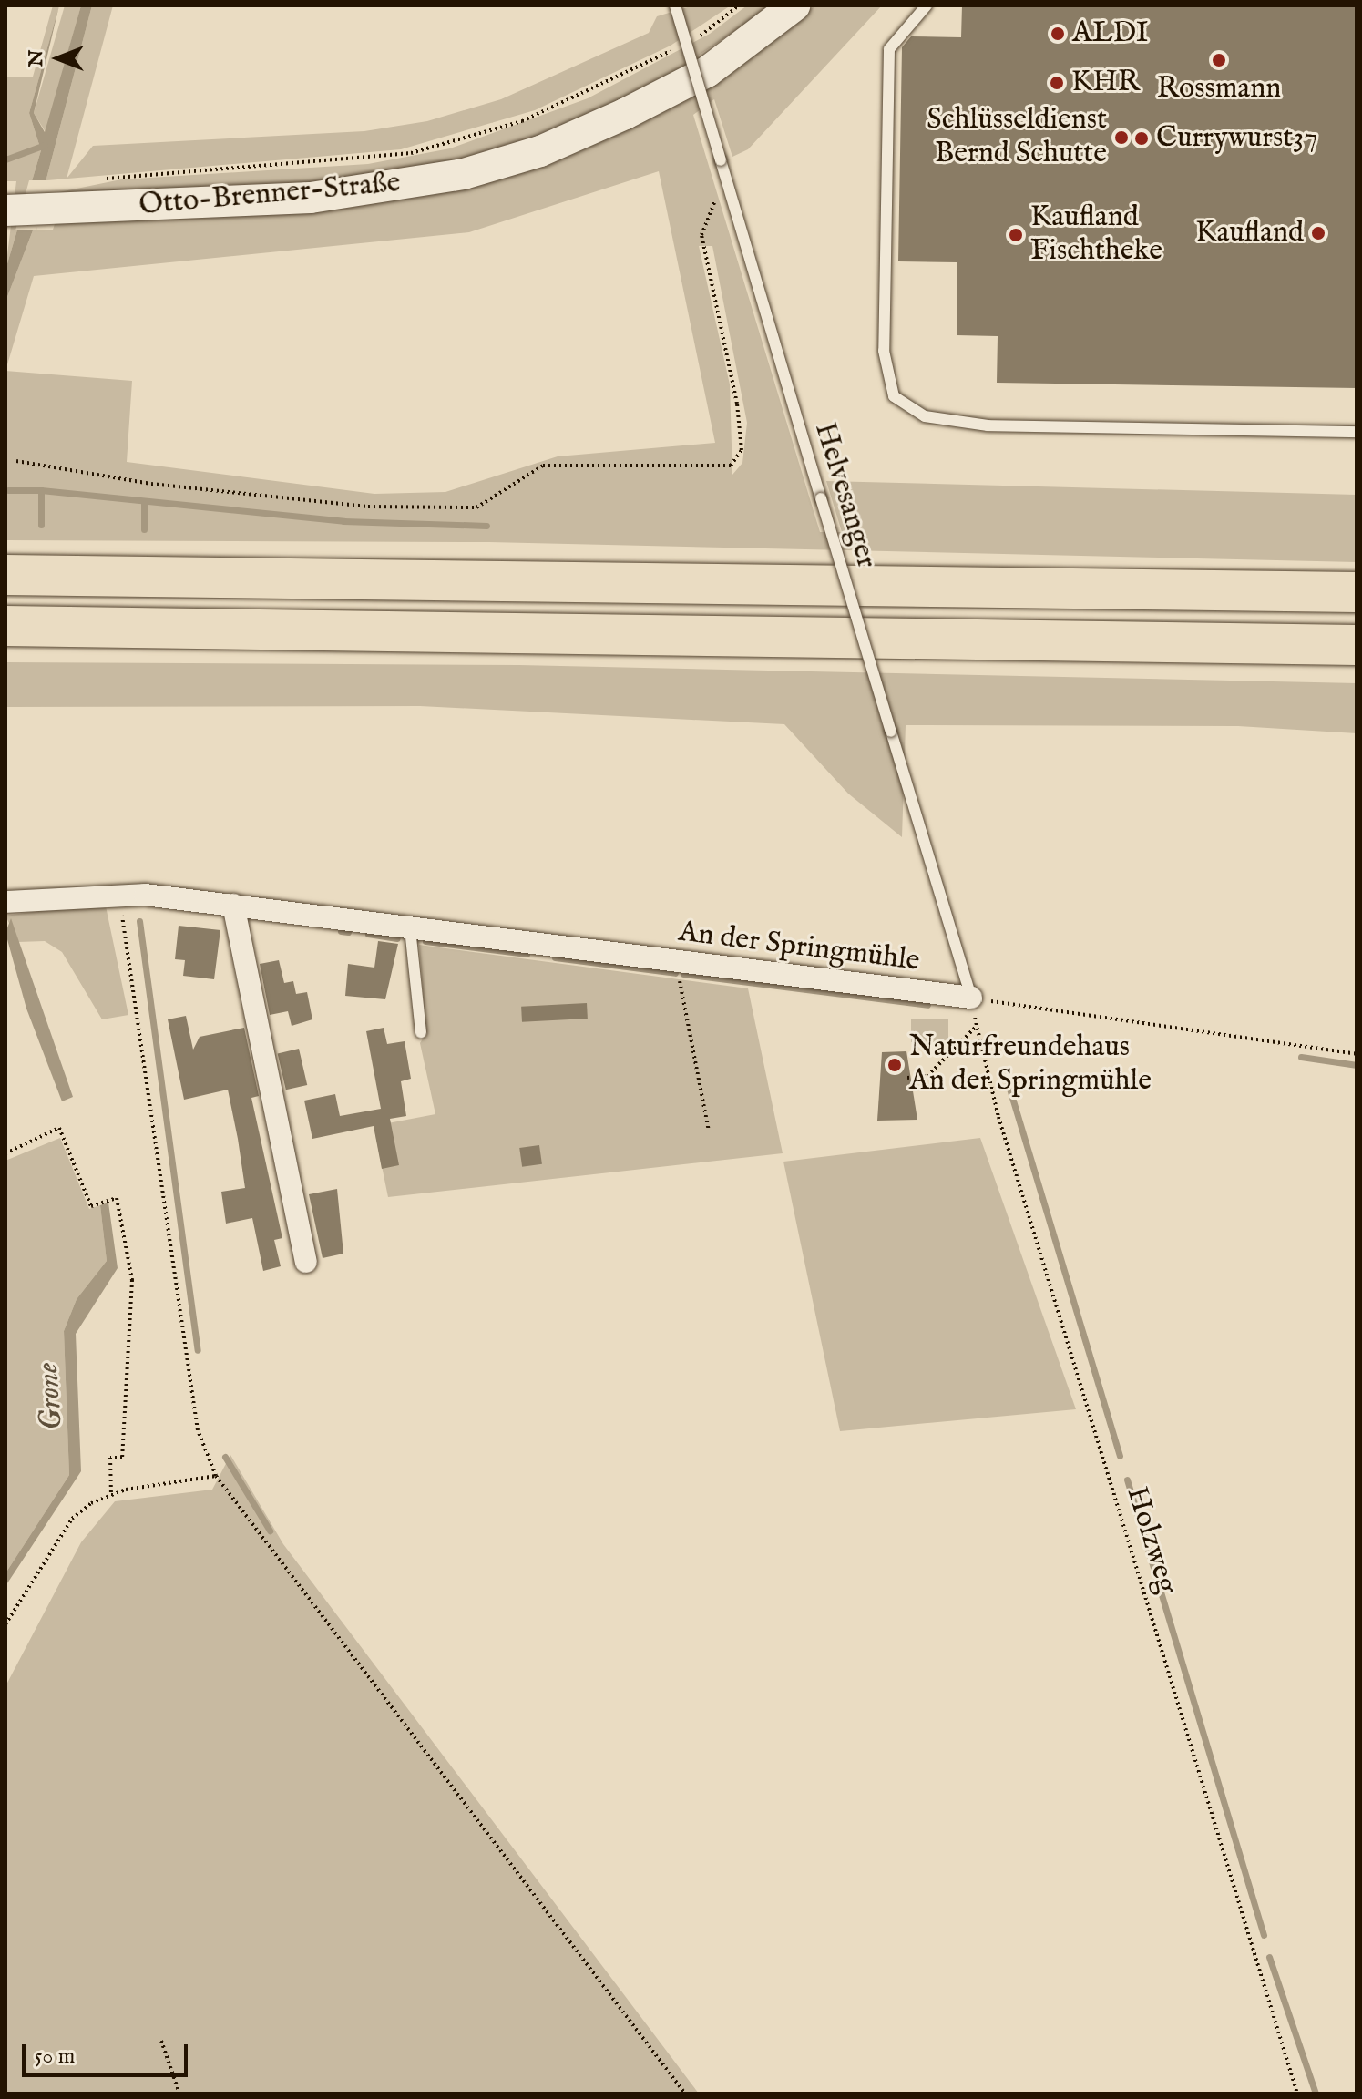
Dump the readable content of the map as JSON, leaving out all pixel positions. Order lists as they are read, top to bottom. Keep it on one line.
{"streets":{"main road":["Otto-Brenner-Straße"],"street":["An der Springmühle"],"lane":["Helvesanger"],"path":["Holzweg"]},"crossings":[["Helvesanger","An der Springmühle"],["Helvesanger","Holzweg"],["An der Springmühle","Holzweg"]],"water":["Grone"],"places":["ALDI","Rossmann","KHR","Schlüsseldienst Bernd Schutte","Currywurst37","Kaufland","Kaufland Fischtheke","Naturfreundehaus An der Springmühle"],"scale_bar":"50 m","north":"left"}
